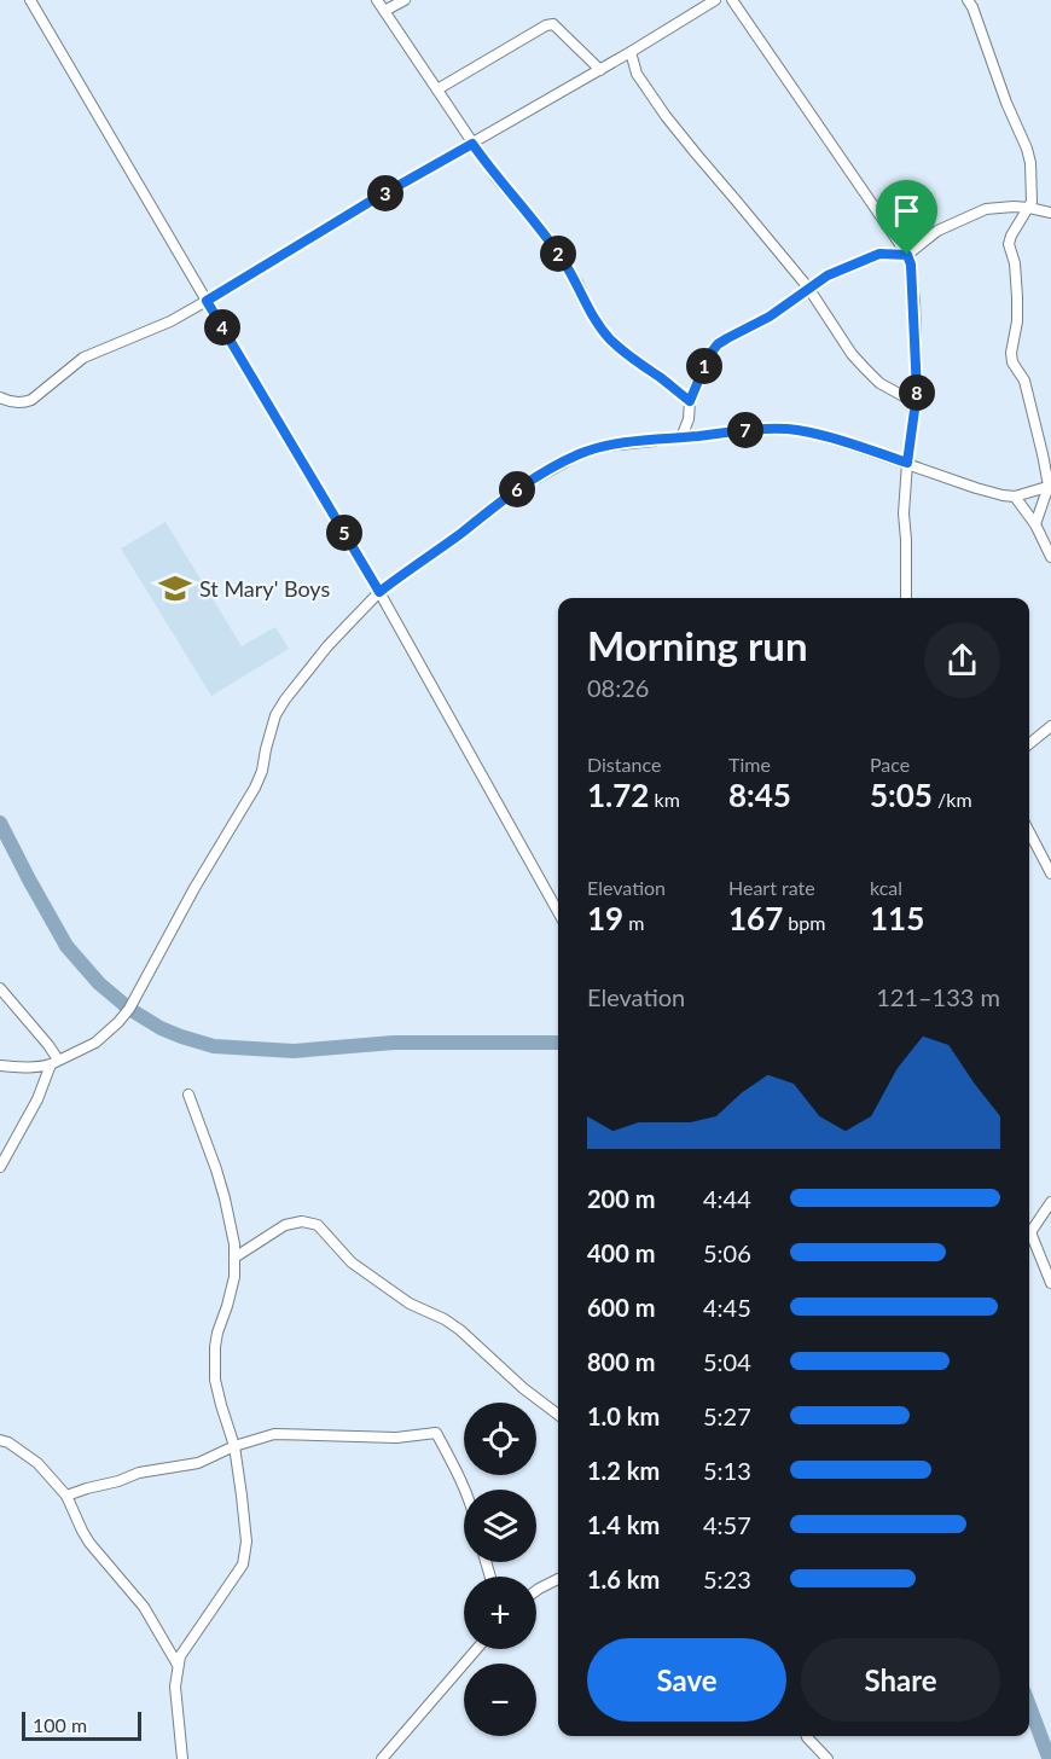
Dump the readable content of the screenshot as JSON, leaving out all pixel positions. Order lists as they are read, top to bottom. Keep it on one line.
{"places":{"school or university":["St Mary' Boys"]},"scale_bar":"100 m","page":{"pins":["3","2","4","1","8","7","6","5"],"heading":["Morning run","08:26"],"stats":[["Distance","1.72 km"],["Time","8:45"],["Pace","5:05 /km"],["Elevation","19 m"],["Heart rate","167 bpm"],["kcal","115"]],"chart":["Elevation","121–133 m"],"list":[{"name":"200 m","note":"4:44"},{"name":"400 m","note":"5:06"},{"name":"600 m","note":"4:45"},{"name":"800 m","note":"5:04"},{"name":"1.0 km","note":"5:27"},{"name":"1.2 km","note":"5:13"},{"name":"1.4 km","note":"4:57"},{"name":"1.6 km","note":"5:23"}],"map_buttons":["+","−"],"buttons":["Save","Share"],"scale":"100 m"}}
